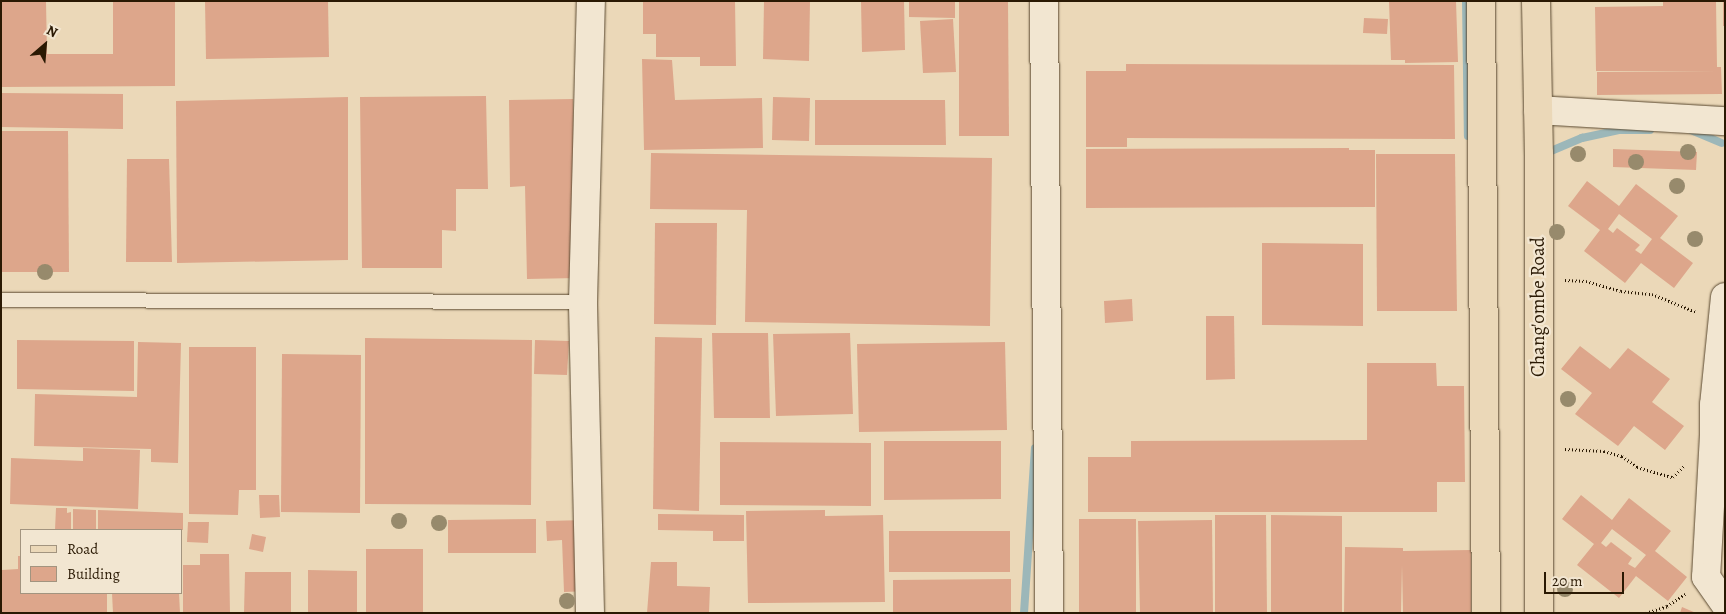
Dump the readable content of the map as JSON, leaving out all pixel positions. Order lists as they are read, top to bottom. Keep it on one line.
{"streets":{"main road":["Chang'ombe Road"]},"legend":["Road","Building"],"scale_bar":"20 m","north":"top right"}
